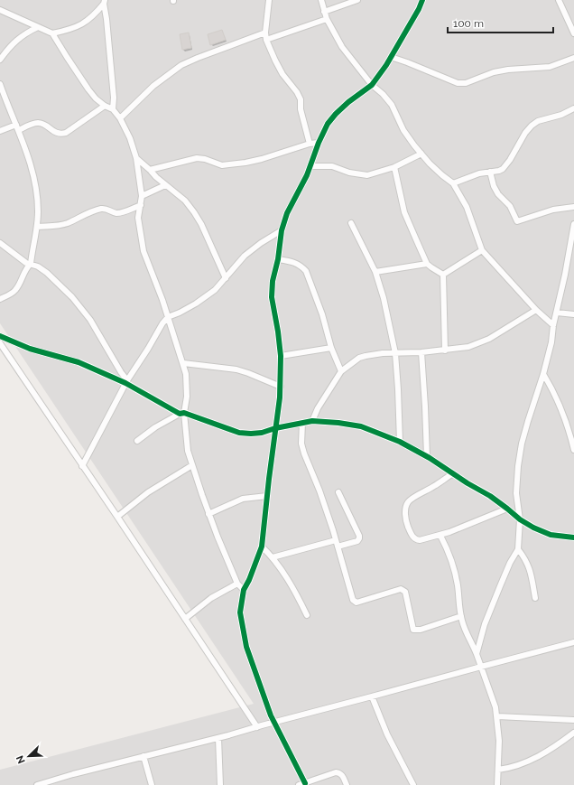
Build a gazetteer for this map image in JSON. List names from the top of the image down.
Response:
{
  "scale_bar": "100 m",
  "north": "bottom left"
}
